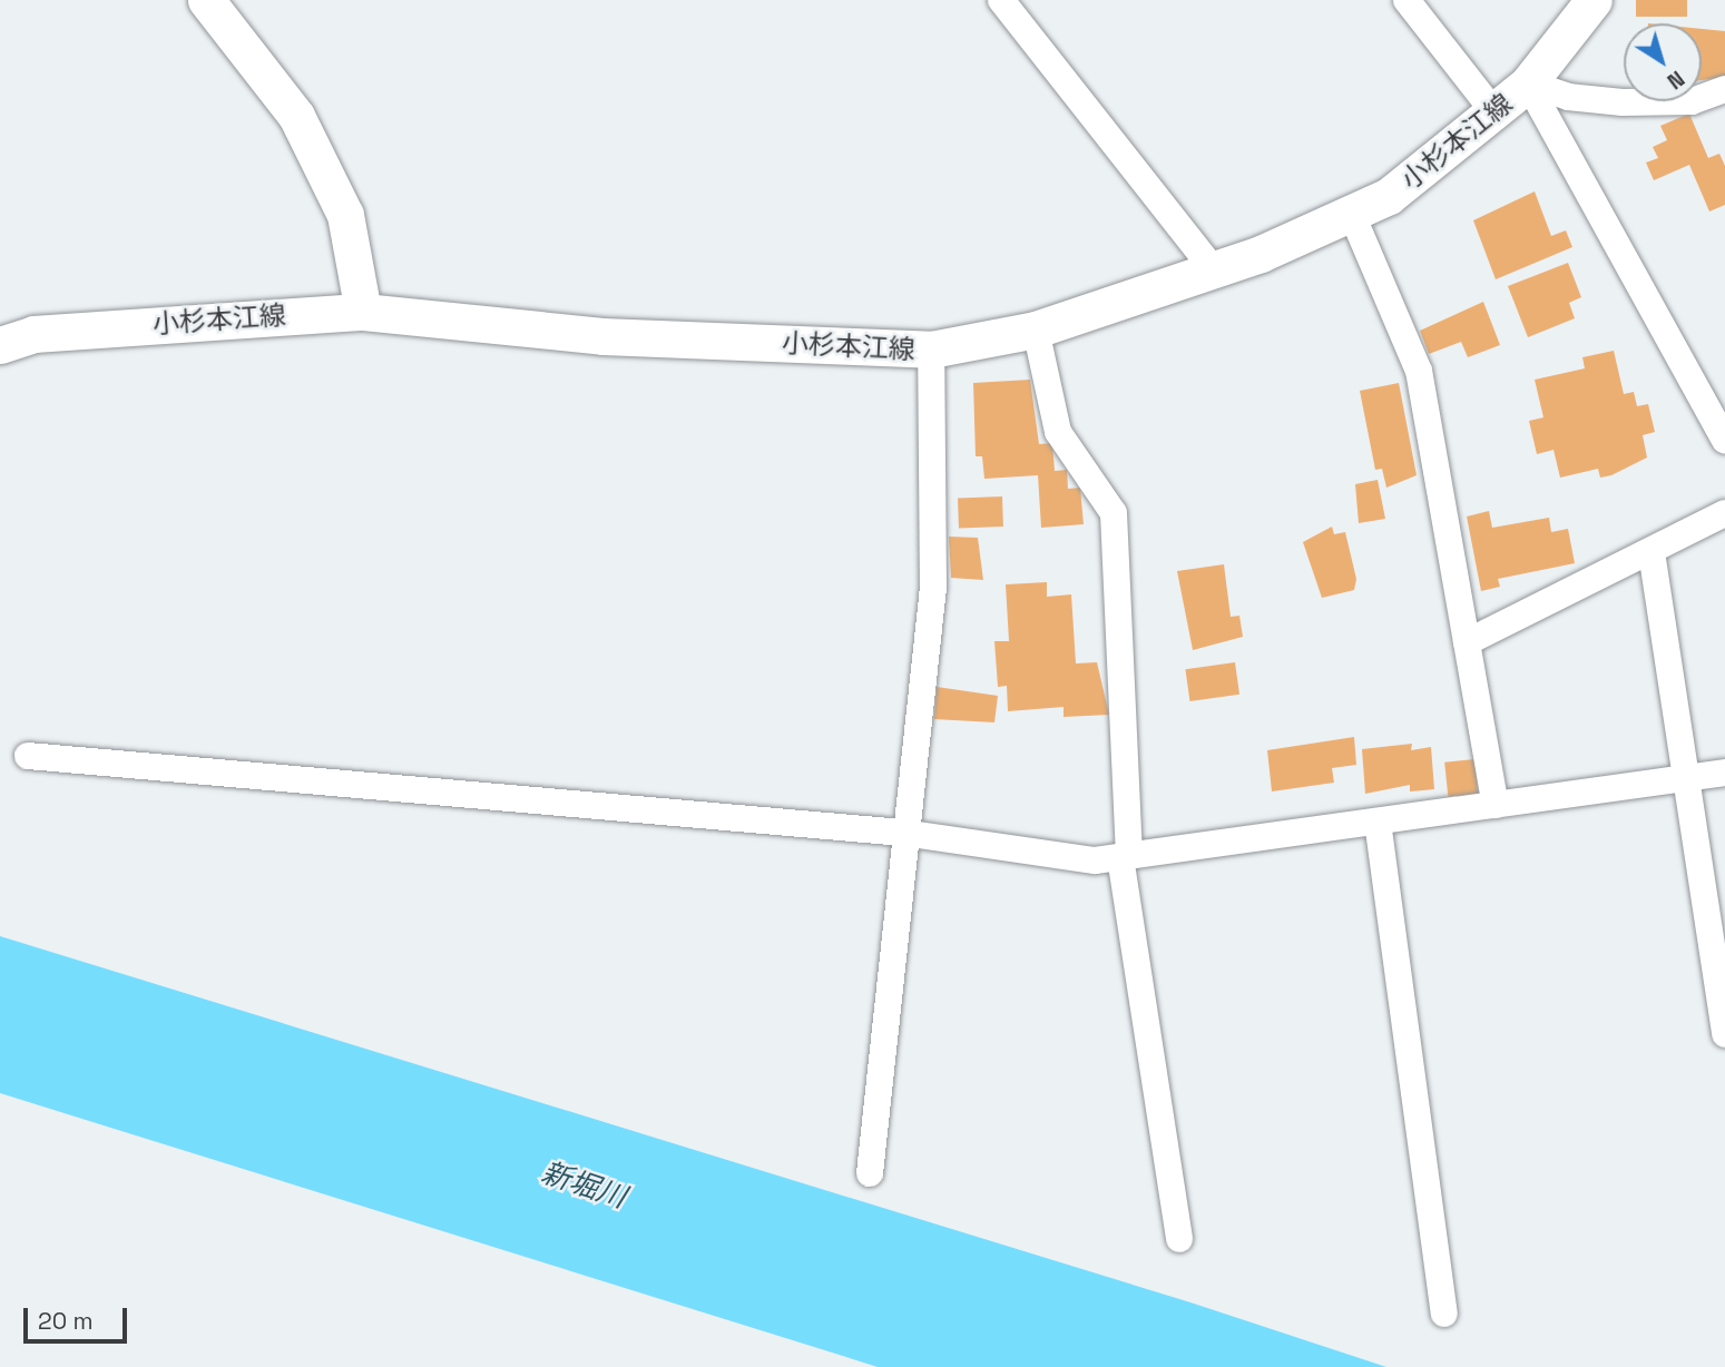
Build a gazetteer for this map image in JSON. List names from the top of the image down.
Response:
{
  "streets": {
    "main road": ["小杉本江線"]
  },
  "water": ["新堀川"],
  "scale_bar": "20 m",
  "north": "bottom right"
}
